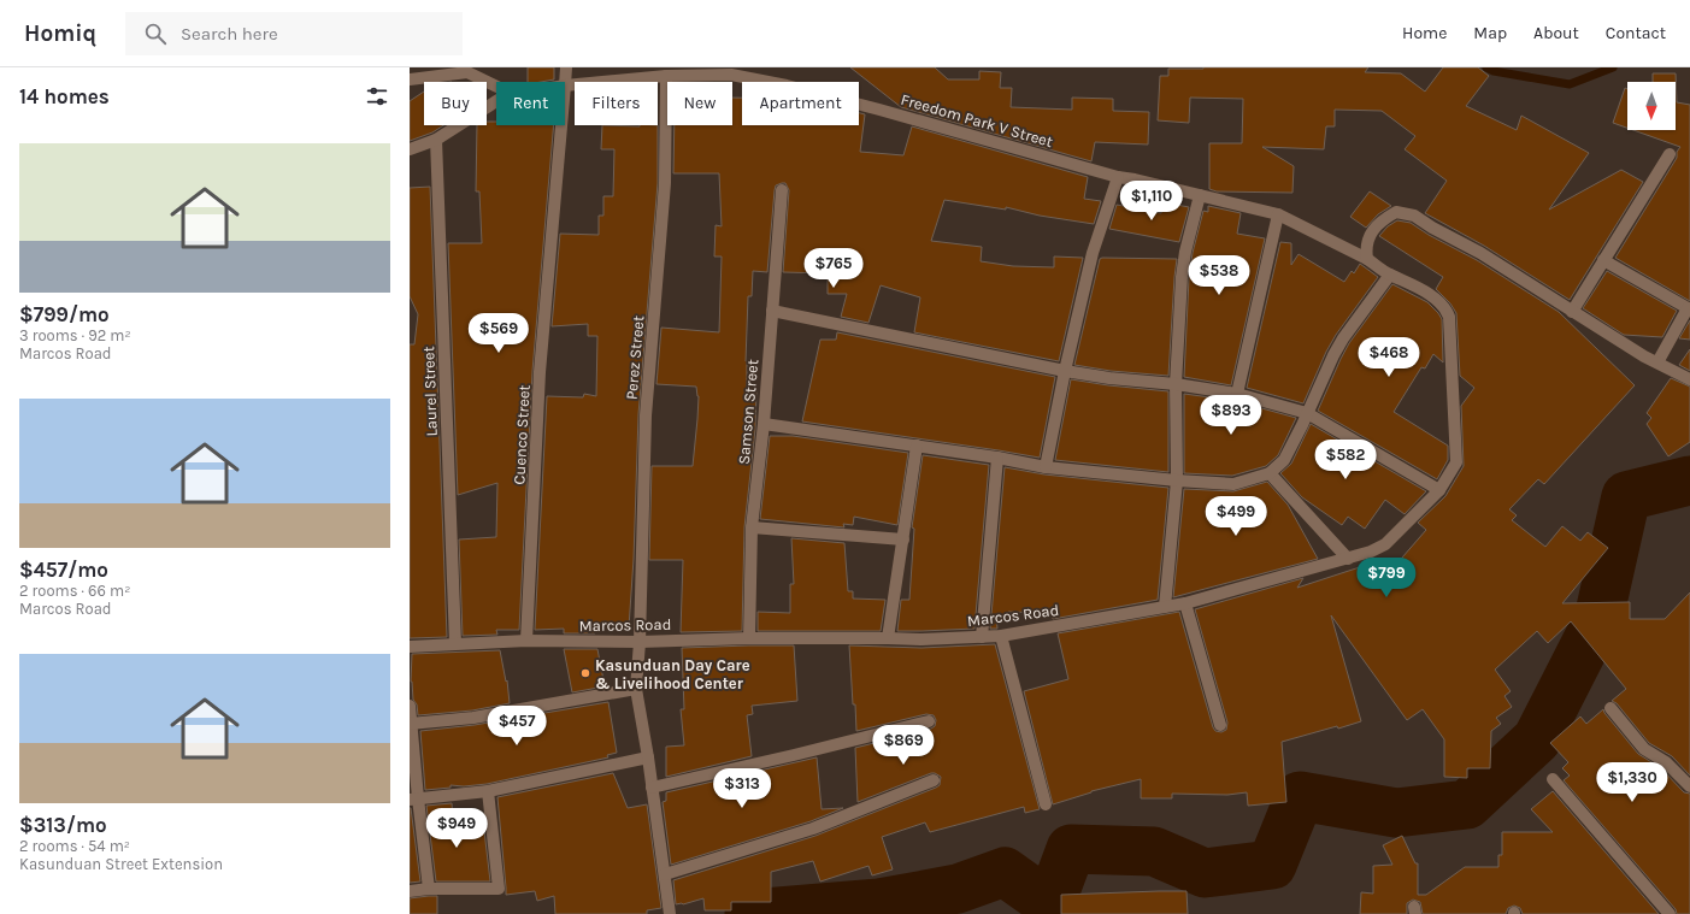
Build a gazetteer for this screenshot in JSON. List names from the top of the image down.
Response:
{
  "streets": {
    "street": [
      "Freedom Park V Street",
      "Perez Street",
      "Laurel Street",
      "Samson Street",
      "Cuenco Street",
      "Marcos Road"
    ]
  },
  "crossings": [
    ["Freedom Park V Street", "Perez Street"],
    ["Freedom Park V Street", "Cuenco Street"],
    ["Freedom Park V Street", "Marcos Road"],
    ["Perez Street", "Marcos Road"],
    ["Laurel Street", "Marcos Road"],
    ["Samson Street", "Marcos Road"],
    ["Cuenco Street", "Marcos Road"]
  ],
  "places": ["Kasunduan Day Care & Livelihood Center"],
  "north": "bottom",
  "page": {
    "header": "Homiq",
    "search": "Search here",
    "nav": [
      "Home",
      "Map",
      "About",
      "Contact"
    ],
    "heading": "14 homes",
    "chip": [
      "Buy",
      "Rent",
      "Filters",
      "New",
      "Apartment"
    ],
    "list": [
      {
        "name": "$799/mo",
        "note": "3 rooms · 92 m² · Marcos Road"
      },
      {
        "name": "$457/mo",
        "note": "2 rooms · 66 m² · Marcos Road"
      },
      {
        "name": "$313/mo",
        "note": "2 rooms · 54 m² · Kasunduan Street Extension"
      }
    ],
    "price": [
      "$1,110",
      "$765",
      "$538",
      "$569",
      "$468",
      "$893",
      "$582",
      "$499",
      "$799",
      "$457",
      "$869",
      "$1,330",
      "$313",
      "$949"
    ]
  }
}
